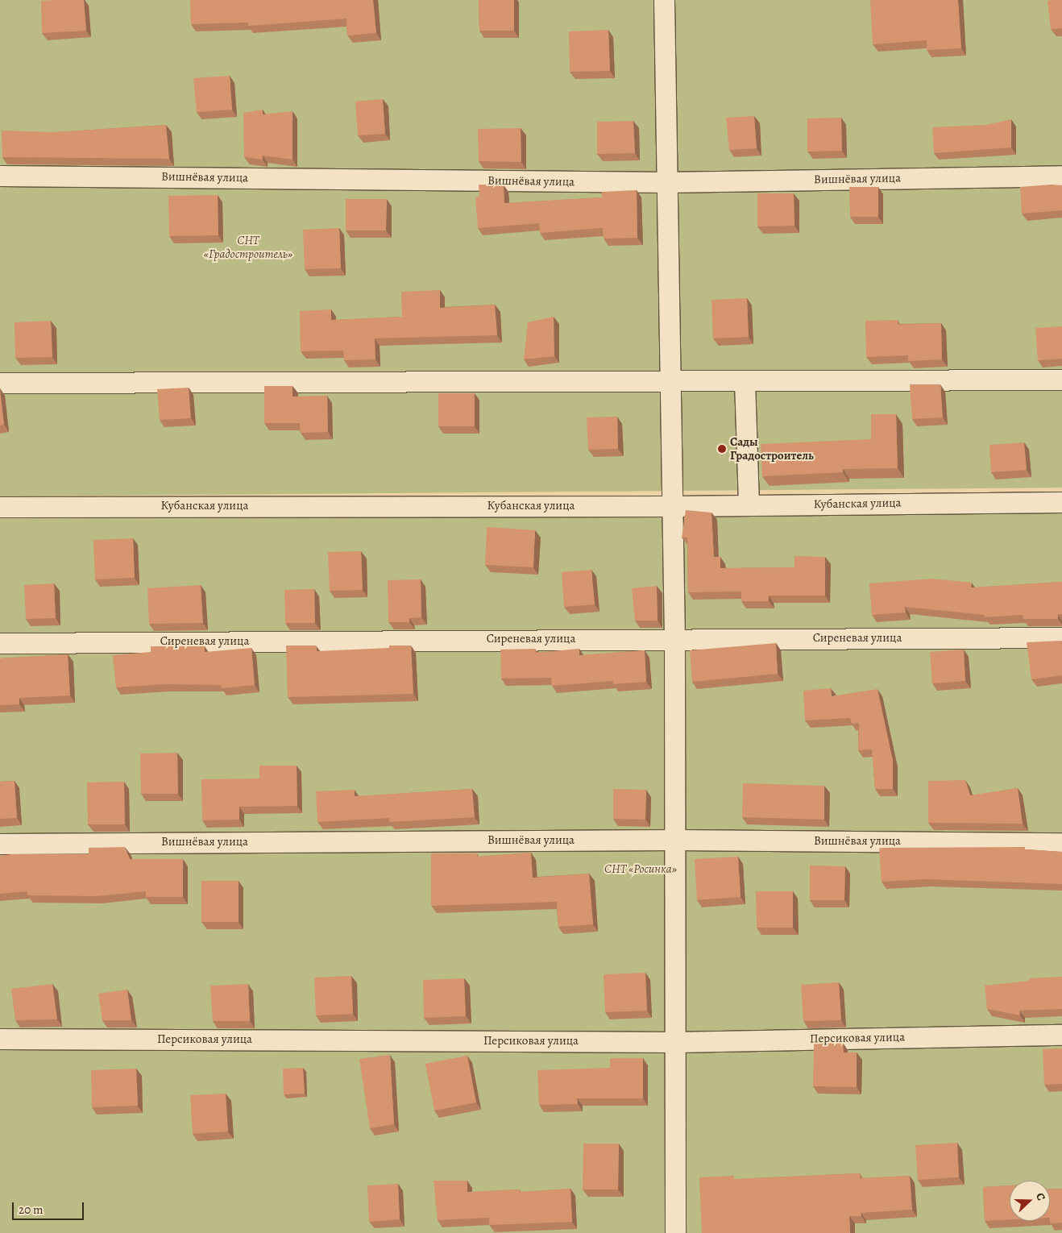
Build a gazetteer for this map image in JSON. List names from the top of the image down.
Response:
{
  "streets": {
    "street": [
      "Вишнёвая улица",
      "Кубанская улица",
      "Сиреневая улица",
      "Персиковая улица"
    ]
  },
  "parks": ["СНТ «Градостроитель»", "СНТ «Росинка»"],
  "places": ["Сады Градостроитель"],
  "scale_bar": "20 m",
  "north": "right"
}
